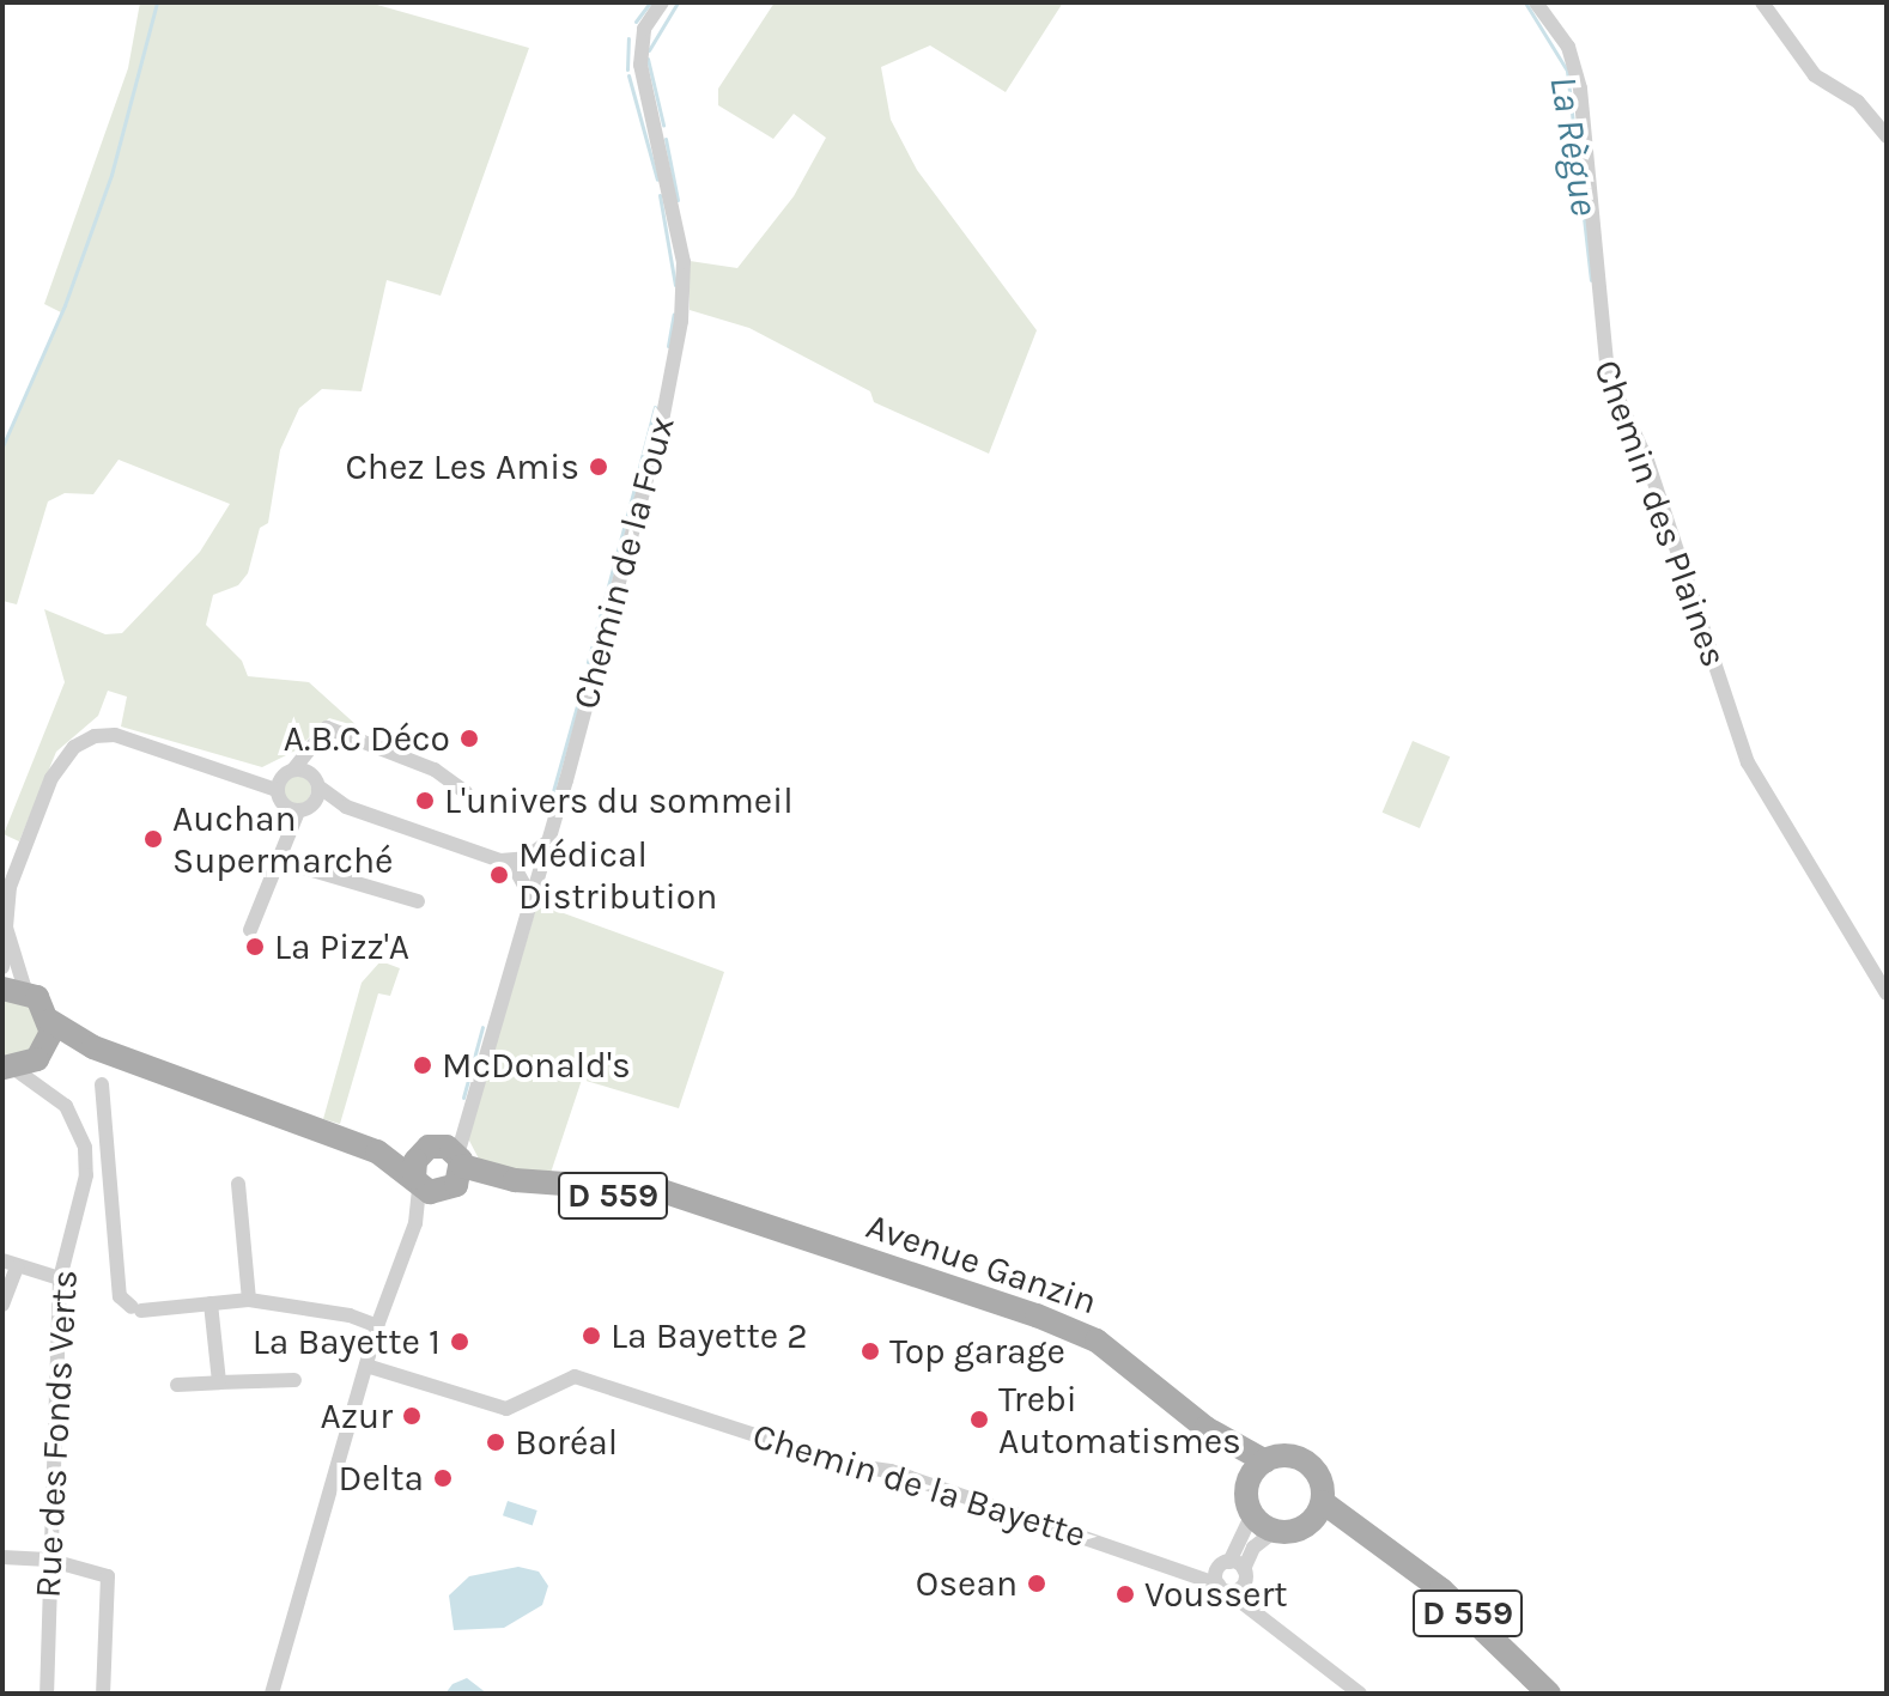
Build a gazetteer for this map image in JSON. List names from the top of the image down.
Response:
{
  "streets": {
    "main road": ["D 559", "Avenue Ganzin"],
    "street": [
      "Chemin des Plaines",
      "Chemin de la Foux",
      "Rue des Fonds Verts",
      "Chemin de la Bayette"
    ]
  },
  "crossings": [
    ["Chemin de la Foux", "Avenue Ganzin"],
    ["Chemin de la Foux", "Chemin de la Bayette"],
    ["D 559", "Avenue Ganzin"]
  ],
  "water": ["La Règue"],
  "places": [
    "Chez Les Amis",
    "A.B.C Déco",
    "L'univers du sommeil",
    "Auchan Supermarché",
    "Médical Distribution",
    "La Pizz'A",
    "McDonald's",
    "La Bayette 2",
    "La Bayette 1",
    "Top garage",
    "Azur",
    "Trebi Automatismes",
    "Boréal",
    "Delta",
    "Osean",
    "Voussert"
  ]
}
